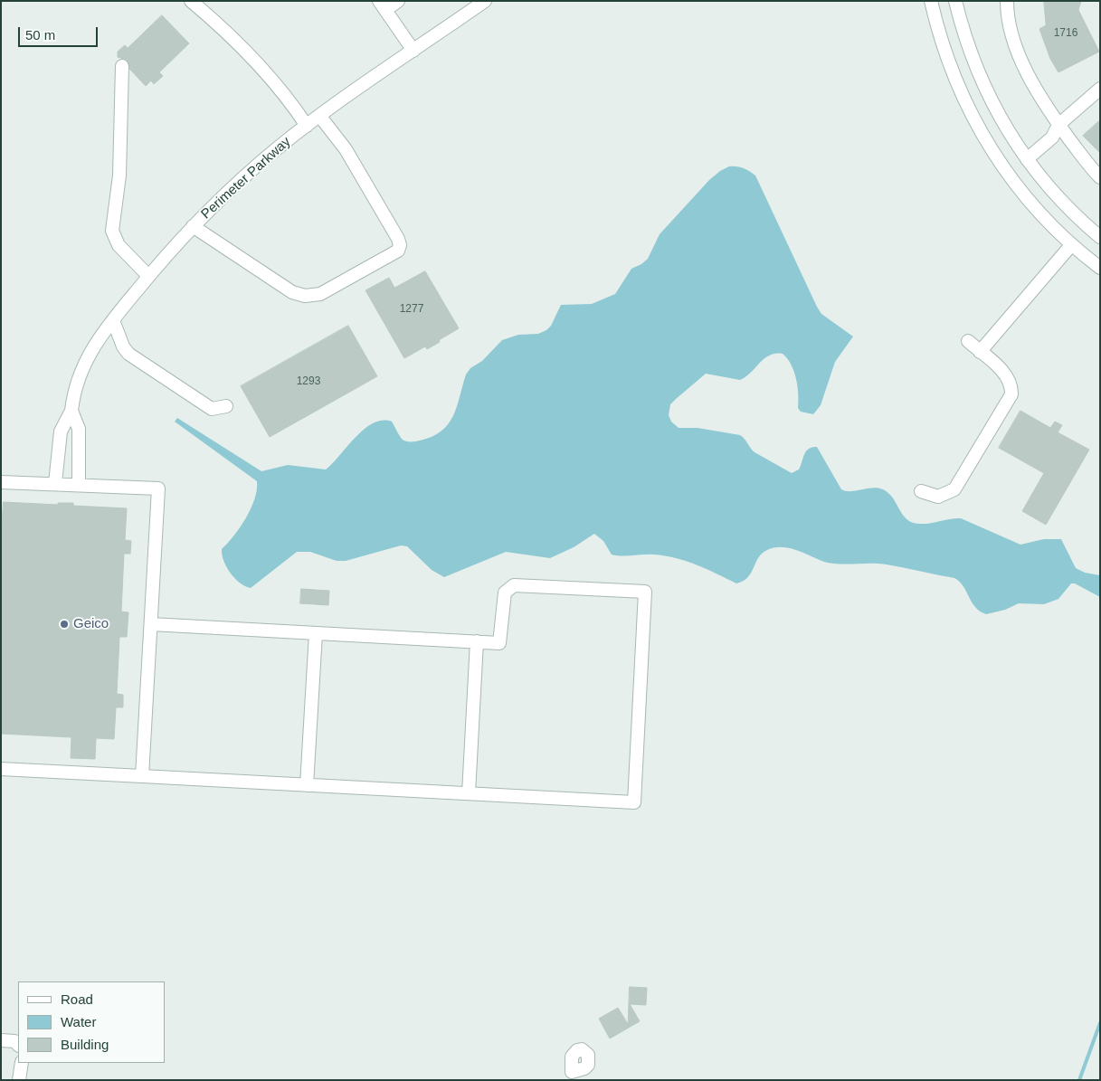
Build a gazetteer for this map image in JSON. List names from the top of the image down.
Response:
{
  "streets": {
    "street": ["Perimeter Parkway"]
  },
  "places": ["Geico"],
  "house_numbers": ["1716", "1277", "1293"],
  "legend": ["Road", "Water", "Building"],
  "scale_bar": "50 m"
}
